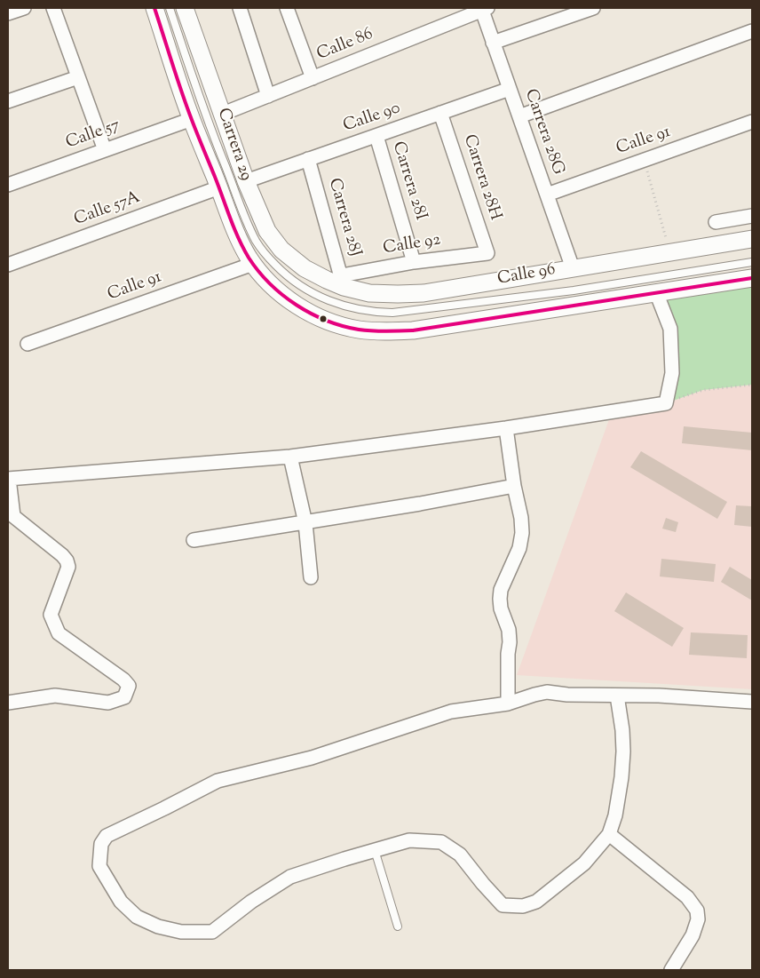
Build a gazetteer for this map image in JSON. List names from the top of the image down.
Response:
{
  "streets": {
    "street": [
      "Calle 86",
      "Calle 90",
      "Carrera 28G",
      "Calle 57",
      "Calle 91",
      "Carrera 29",
      "Carrera 28H",
      "Carrera 28I",
      "Calle 57A",
      "Carrera 28J",
      "Calle 92",
      "Calle 96"
    ]
  },
  "crossings": [
    ["Calle 86", "Carrera 28G"],
    ["Calle 86", "Carrera 29"],
    ["Calle 90", "Carrera 28G"],
    ["Calle 90", "Carrera 29"],
    ["Calle 90", "Carrera 28H"],
    ["Calle 90", "Carrera 28I"],
    ["Calle 90", "Carrera 28J"],
    ["Carrera 28G", "Calle 91"],
    ["Carrera 28G", "Calle 96"],
    ["Calle 57", "Carrera 29"],
    ["Calle 91", "Carrera 29"],
    ["Carrera 29", "Calle 57A"],
    ["Carrera 29", "Calle 96"],
    ["Carrera 28H", "Calle 92"],
    ["Carrera 28I", "Calle 92"],
    ["Carrera 28J", "Calle 92"],
    ["Carrera 28J", "Calle 96"],
    ["Calle 92", "Calle 96"]
  ]
}
